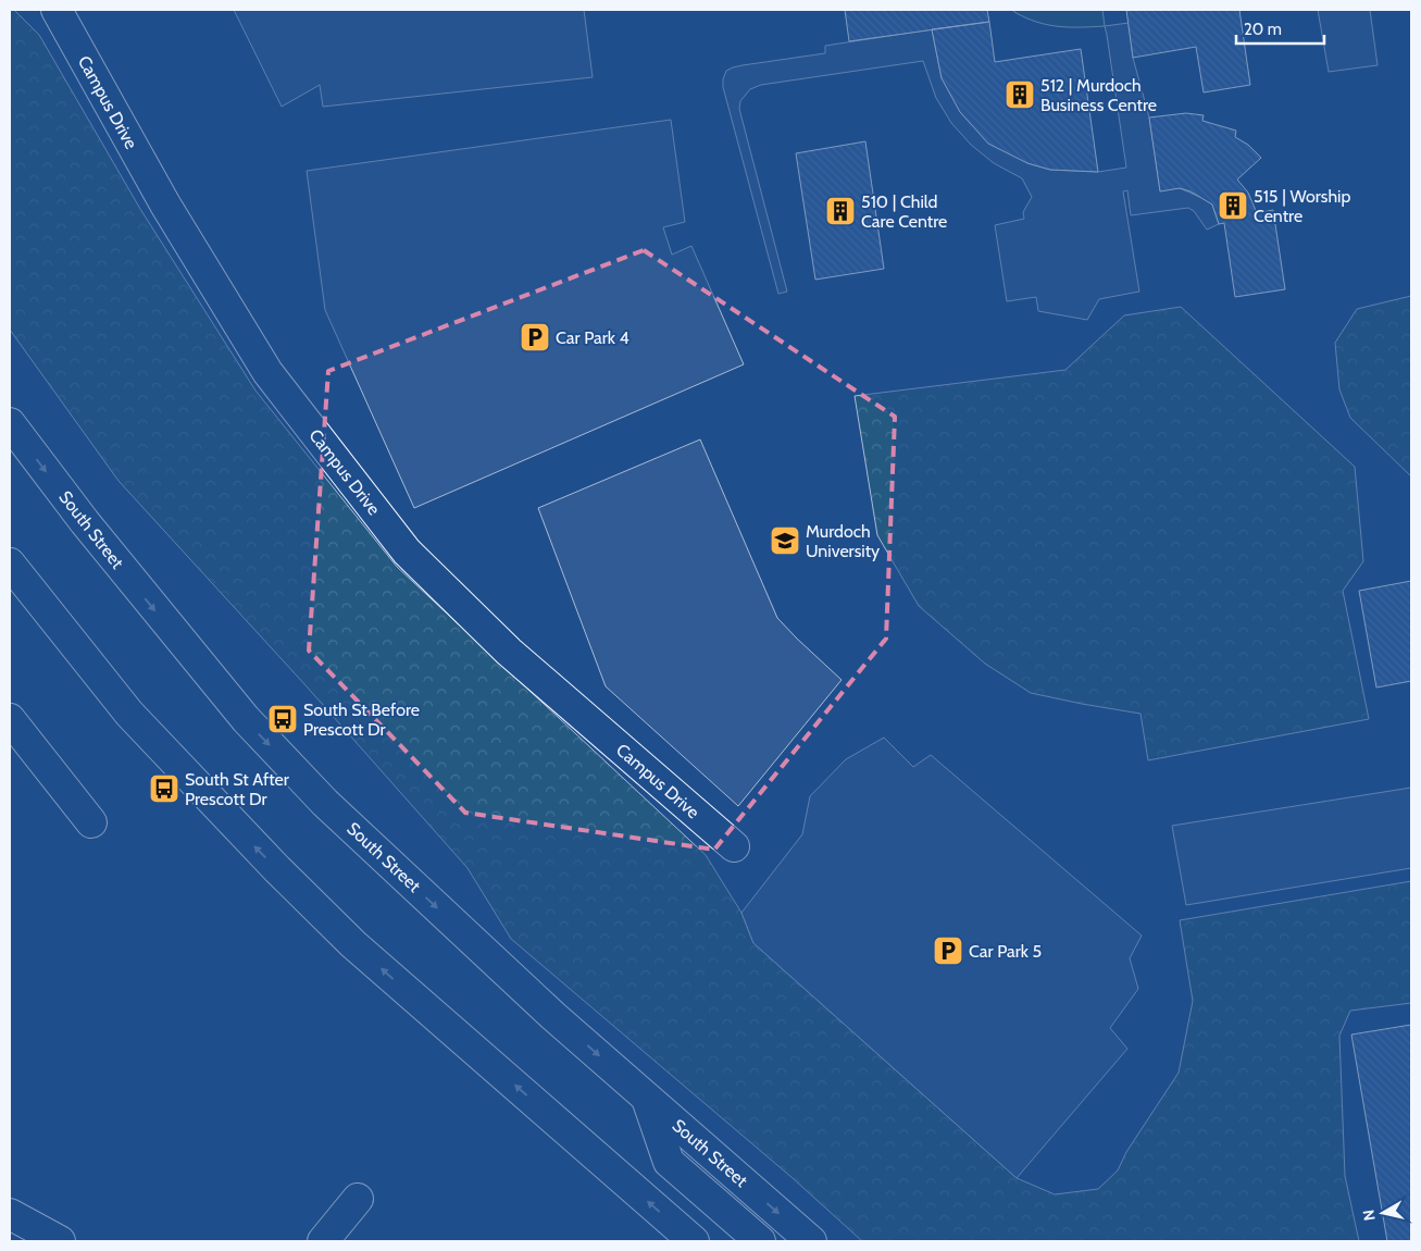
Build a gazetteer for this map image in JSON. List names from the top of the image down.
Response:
{
  "streets": {
    "main road": ["Campus Drive", "South Street"]
  },
  "places": {
    "building": ["512 | Murdoch Business Centre", "515 | Worship Centre", "510 | Child Care Centre"],
    "parking": ["Car Park 4", "Car Park 5"],
    "school or university": ["Murdoch University"],
    "bus stop": ["South St Before Prescott Dr", "South St After Prescott Dr"]
  },
  "scale_bar": "20 m",
  "north": "left"
}
